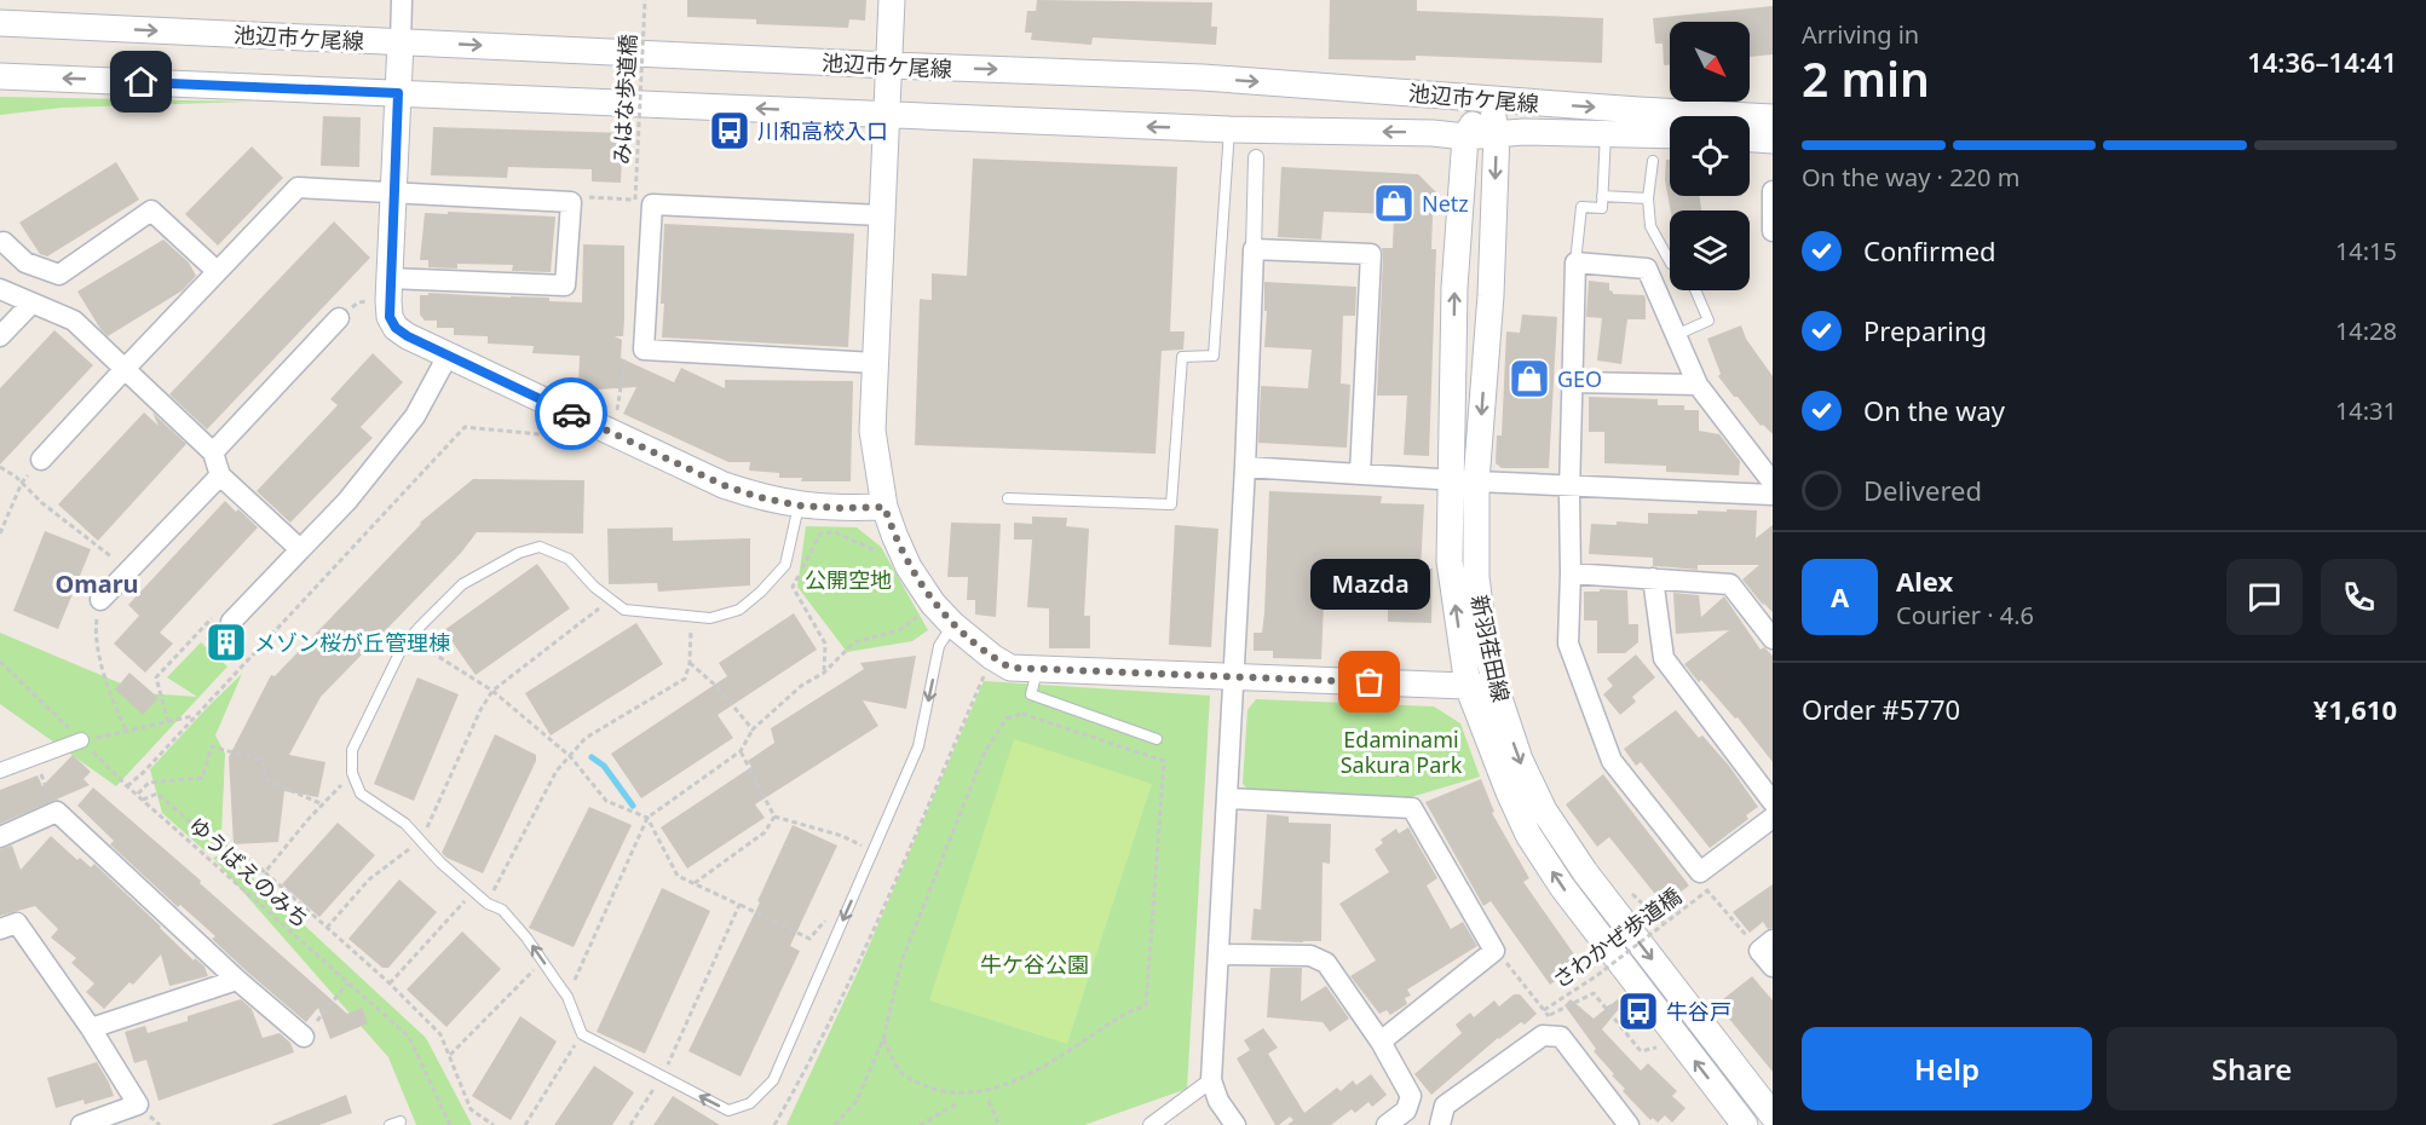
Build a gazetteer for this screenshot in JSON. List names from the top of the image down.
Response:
{
  "streets": {
    "street": ["池辺市ケ尾線", "新羽荏田線"],
    "path": ["みはな歩道橋", "ゆうばえのみち", "さわかぜ歩道橋"]
  },
  "crossings": [
    ["池辺市ケ尾線", "新羽荏田線"]
  ],
  "districts": ["Omaru"],
  "parks": ["公開空地", "Edaminami Sakura Park", "牛ケ谷公園"],
  "places": {
    "bus stop": ["川和高校入口", "牛谷戸"],
    "shop": ["Netz", "GEO"],
    "building": ["メゾン桜が丘管理棟"],
    "other": ["Mazda"]
  },
  "north": "bottom right",
  "page": {
    "heading": ["2 min", "Arriving in", "14:36–14:41"],
    "panel": [
      "Alex",
      "Courier · 4.6",
      "Order #5770",
      "¥1,610"
    ],
    "bar": "On the way · 220 m",
    "list": [
      ["Confirmed", "14:15"],
      ["Preparing", "14:28"],
      ["On the way", "14:31"],
      "Delivered"
    ],
    "bubble": "Mazda",
    "round": "A",
    "buttons": ["Help", "Share"]
  }
}
